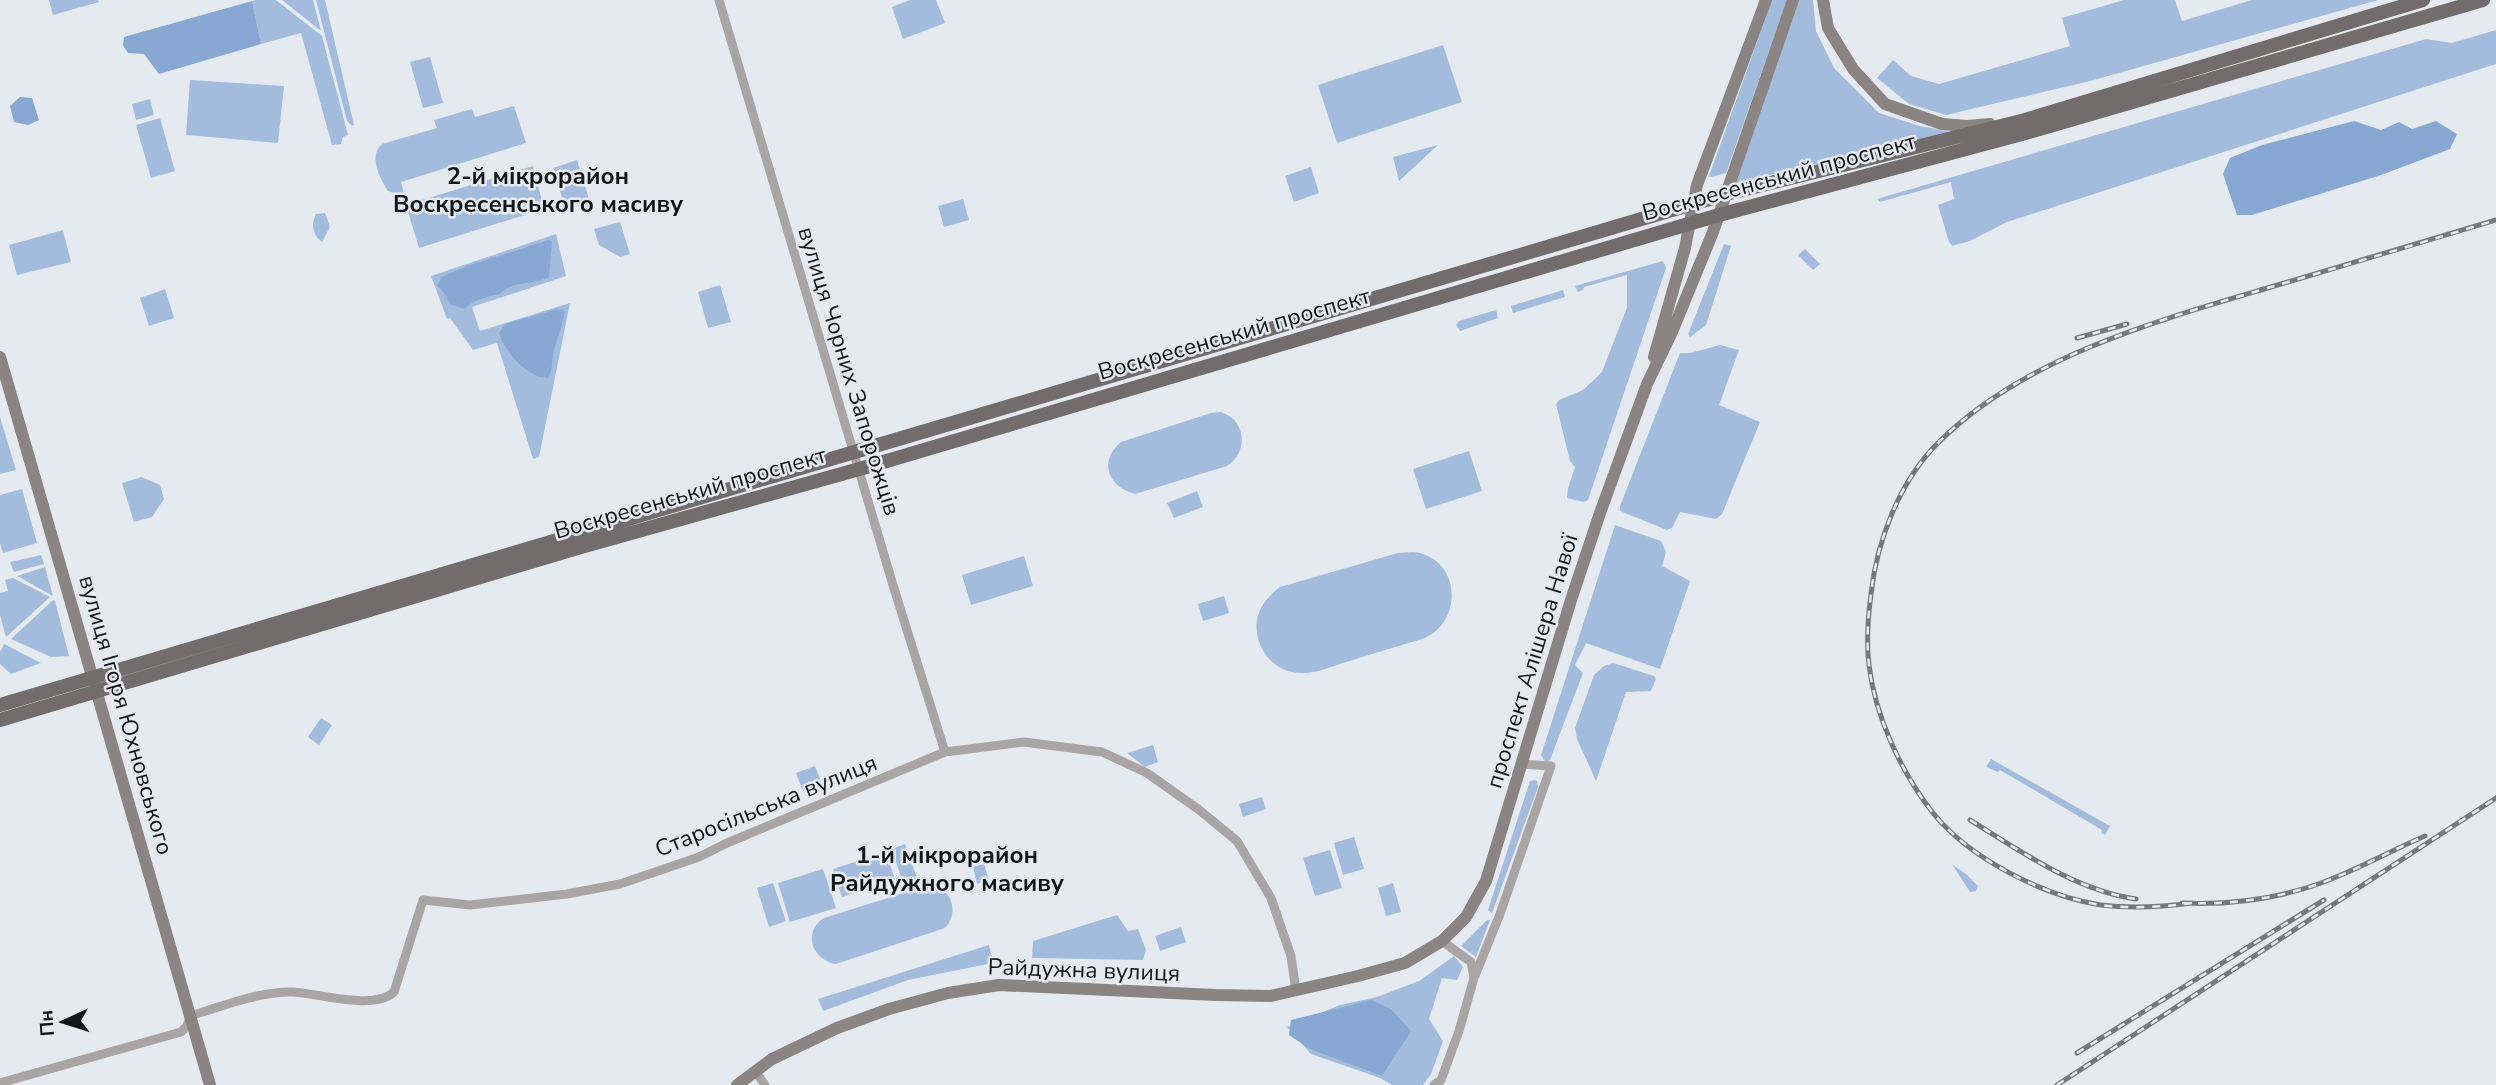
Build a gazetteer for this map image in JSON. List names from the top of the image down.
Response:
{
  "streets": {
    "main road": ["Воскресенський проспект"],
    "street": [
      "вулиця Чорних Запорожців",
      "проспект Алішера Навої",
      "вулиця Ігоря Юхновського",
      "Старосільська вулиця",
      "Райдужна вулиця"
    ]
  },
  "crossings": [
    ["Воскресенський проспект", "вулиця Чорних Запорожців"],
    ["Воскресенський проспект", "проспект Алішера Навої"],
    ["Воскресенський проспект", "вулиця Ігоря Юхновського"],
    ["вулиця Чорних Запорожців", "Старосільська вулиця"],
    ["проспект Алішера Навої", "Райдужна вулиця"],
    ["вулиця Ігоря Юхновського", "Старосільська вулиця"],
    ["Старосільська вулиця", "Райдужна вулиця"]
  ],
  "districts": ["2-й мікрорайон Воскресенського масиву", "1-й мікрорайон Райдужного масиву"],
  "north": "left"
}
